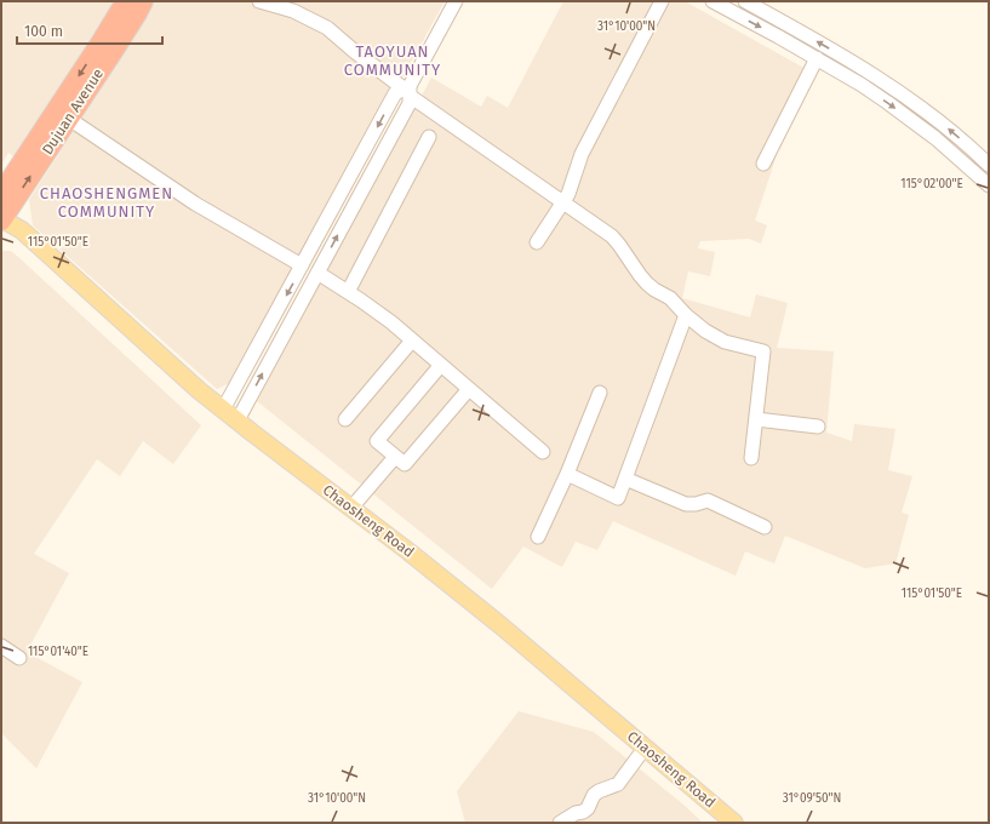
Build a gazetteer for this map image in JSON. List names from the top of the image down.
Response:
{
  "streets": {
    "highway": ["Dujuan Avenue"],
    "main road": ["Chaosheng Road"]
  },
  "crossings": [
    ["Dujuan Avenue", "Chaosheng Road"]
  ],
  "districts": ["TAOYUAN COMMUNITY", "CHAOSHENGMEN COMMUNITY"],
  "scale_bar": "100 m",
  "coordinates": [
    "31°10'00\"N",
    "115°02'00\"E",
    "115°01'50\"E",
    "115°01'40\"E",
    "31°09'50\"N"
  ]
}
